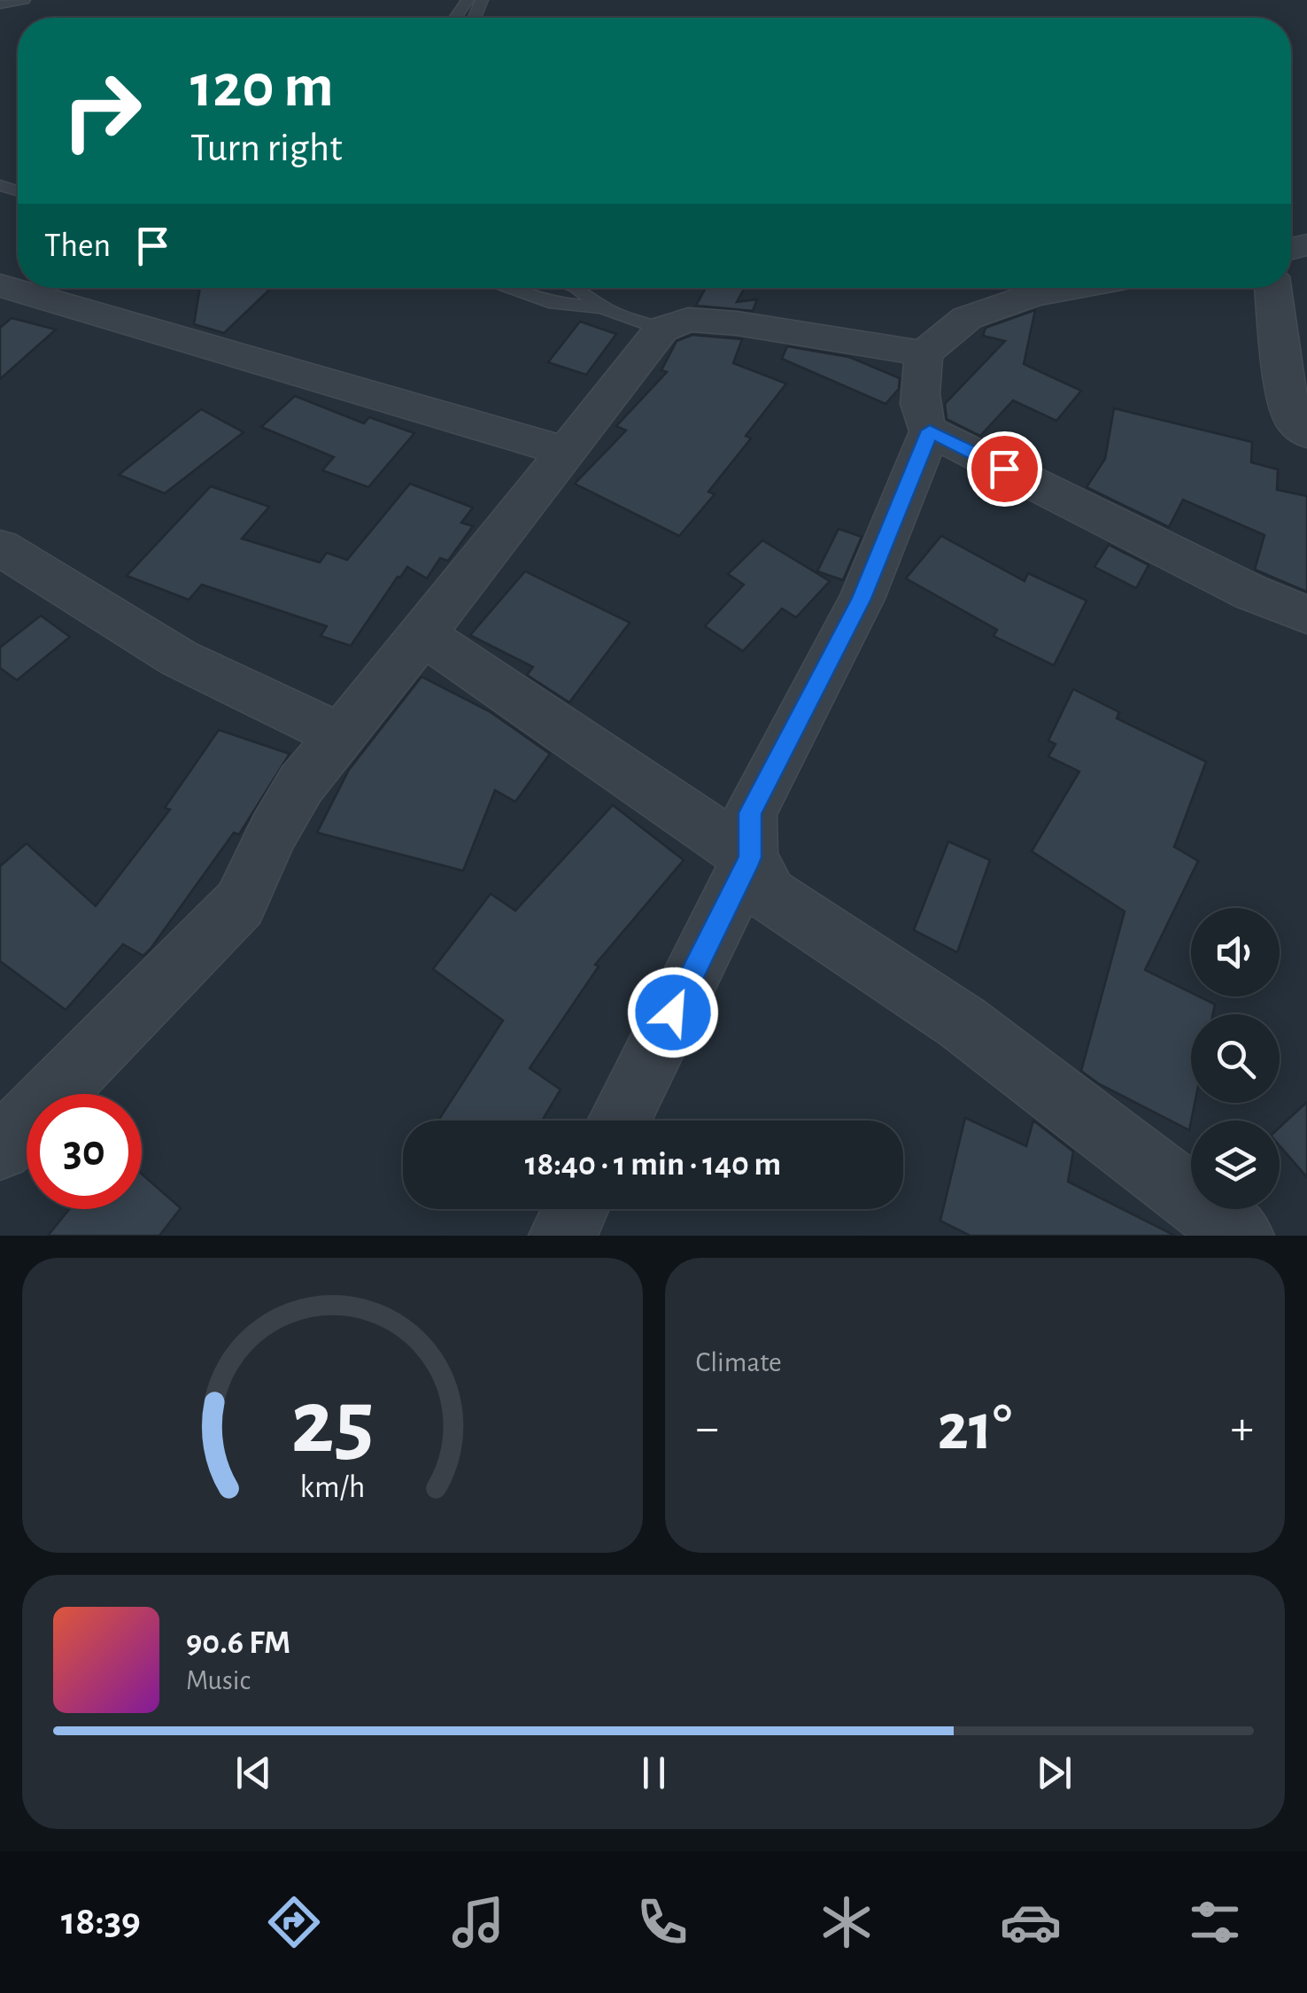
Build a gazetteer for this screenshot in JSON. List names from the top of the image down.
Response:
{
  "page": {
    "turn": ["120 m", "Turn right"],
    "then": "Then",
    "limit": "30",
    "trip": "18:40 · 1 min · 140 m",
    "tile": "Climate",
    "heat": ["−", "21°", "+"],
    "song": ["90.6 FM", "Music"],
    "tabs": "18:39",
    "gauge": ["25", "km/h"]
  }
}
